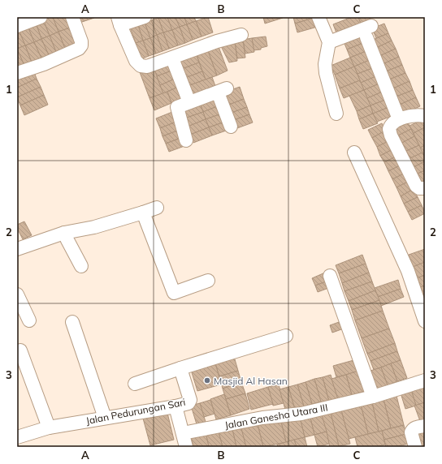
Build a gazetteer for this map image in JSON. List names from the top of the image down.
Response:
{
  "streets": {
    "street": ["Jalan Pedurungan Sari", "Jalan Ganesha Utara III"]
  },
  "places": ["Masjid Al Hasan"],
  "grid": {
    "columns": ["A", "B", "C"],
    "rows": ["1", "2", "3"]
  }
}
